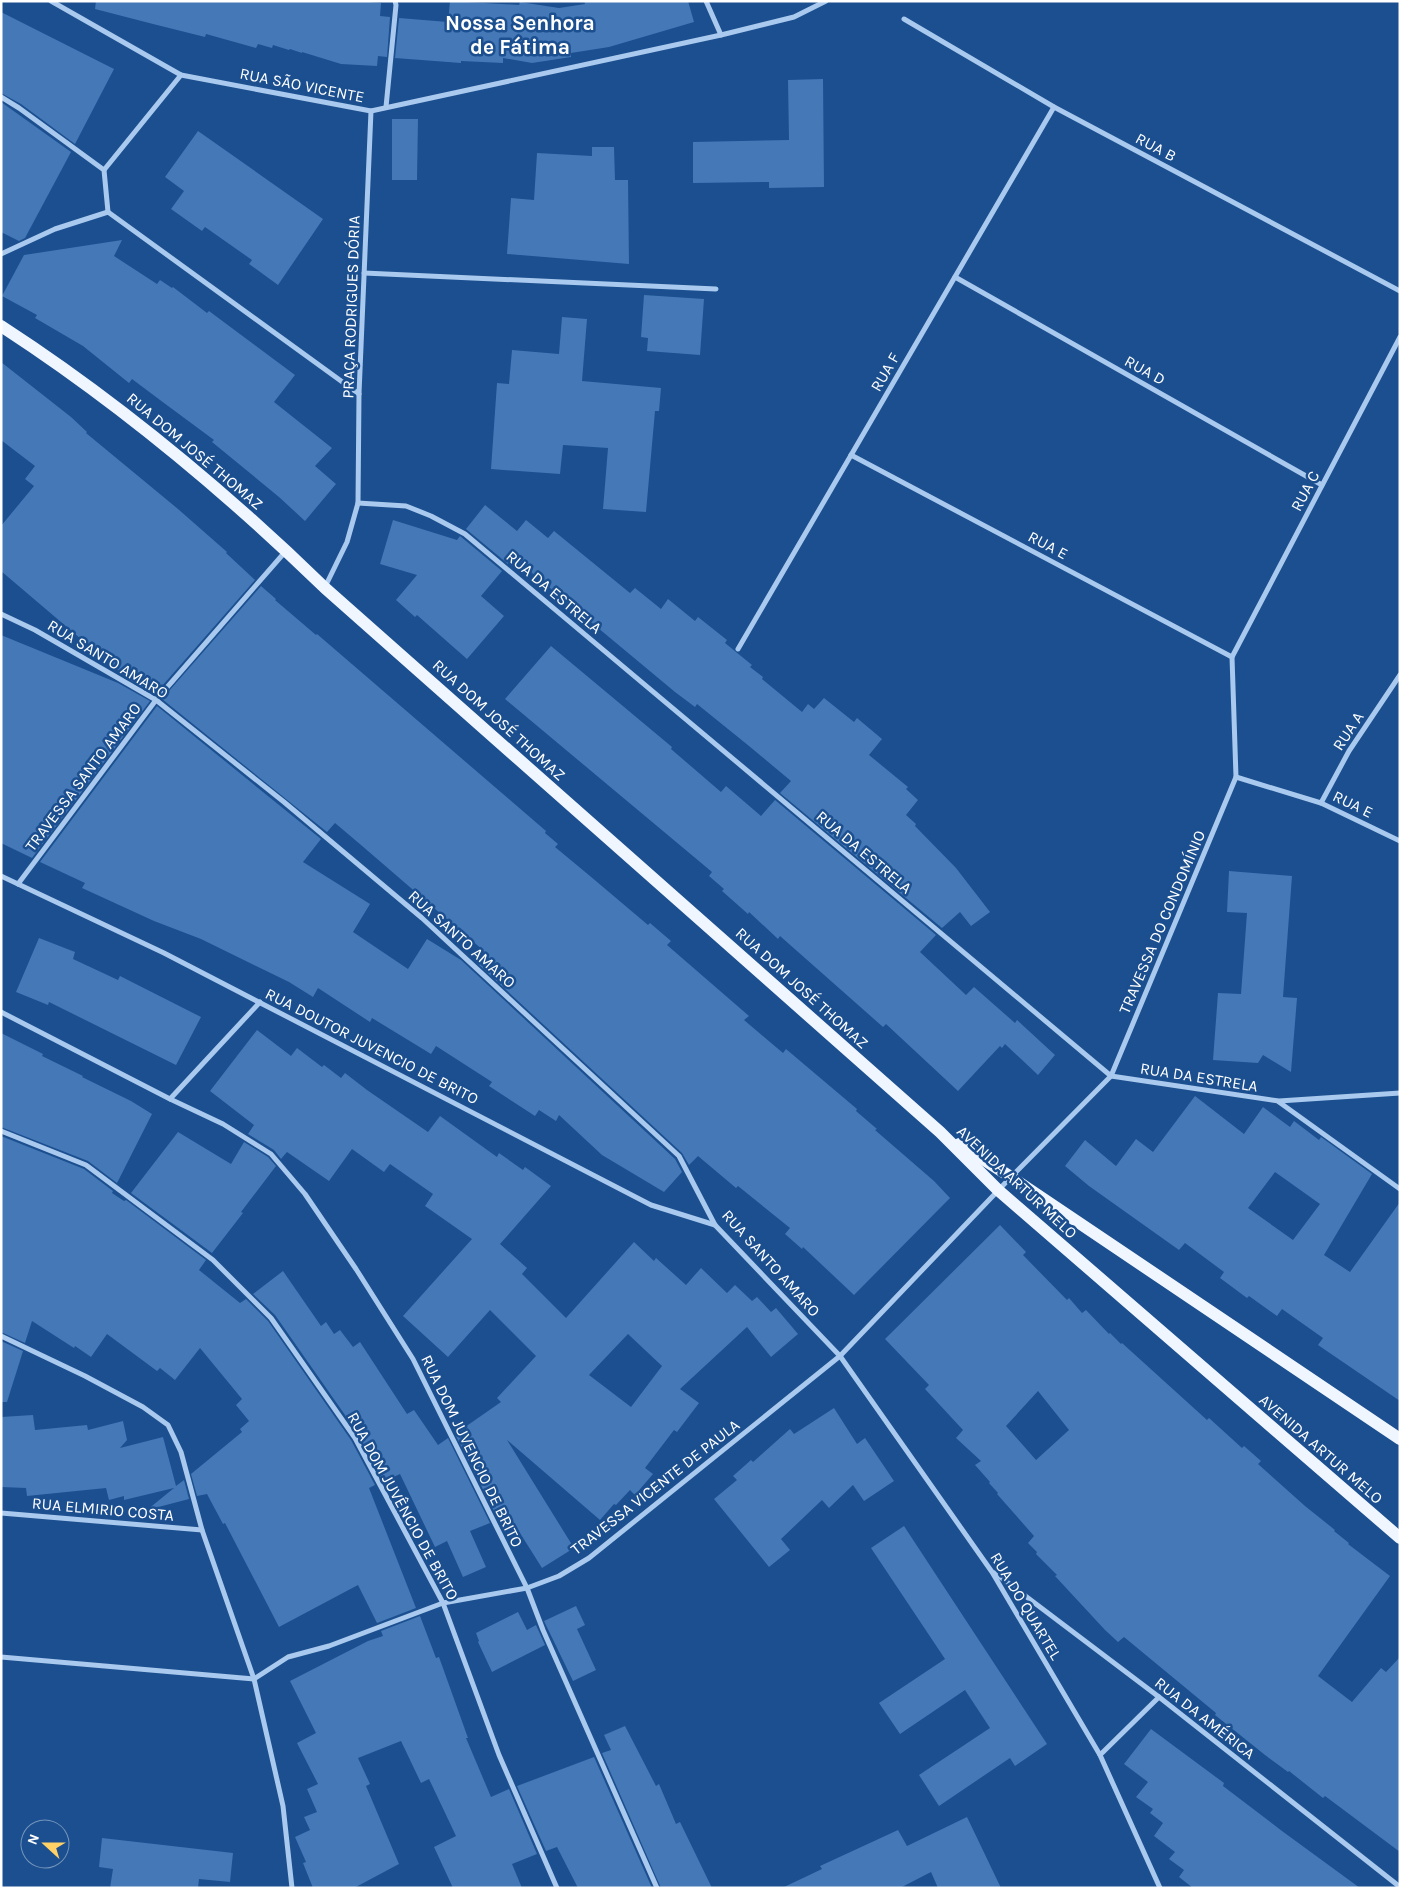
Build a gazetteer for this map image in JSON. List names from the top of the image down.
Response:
{
  "streets": {
    "main road": ["RUA DOM JOSÉ THOMAZ", "AVENIDA ARTUR MELO"],
    "street": [
      "RUA SÃO VICENTE",
      "RUA B",
      "PRAÇA RODRIGUES DÓRIA",
      "RUA D",
      "RUA F",
      "RUA C",
      "RUA E",
      "RUA DA ESTRELA",
      "RUA SANTO AMARO",
      "RUA A",
      "TRAVESSA SANTO AMARO",
      "TRAVESSA DO CONDOMÍNIO",
      "RUA DOUTOR JUVENCIO DE BRITO",
      "RUA DOM JUVENCIO DE BRITO",
      "TRAVESSA VICENTE DE PAULA",
      "RUA DOM JUVÊNCIO DE BRITO",
      "RUA ELMIRIO COSTA",
      "RUA DO QUARTEL",
      "RUA DA AMÉRICA"
    ]
  },
  "crossings": [
    ["RUA SÃO VICENTE", "PRAÇA RODRIGUES DÓRIA"],
    ["RUA B", "RUA F"],
    ["PRAÇA RODRIGUES DÓRIA", "RUA DOM JOSÉ THOMAZ"],
    ["PRAÇA RODRIGUES DÓRIA", "RUA DA ESTRELA"],
    ["RUA D", "RUA F"],
    ["RUA D", "RUA C"],
    ["RUA F", "RUA E"],
    ["RUA DOM JOSÉ THOMAZ", "TRAVESSA SANTO AMARO"],
    ["RUA DOM JOSÉ THOMAZ", "AVENIDA ARTUR MELO"],
    ["RUA C", "RUA E"],
    ["RUA E", "RUA A"],
    ["RUA E", "TRAVESSA DO CONDOMÍNIO"],
    ["RUA DA ESTRELA", "TRAVESSA DO CONDOMÍNIO"],
    ["RUA DA ESTRELA", "TRAVESSA VICENTE DE PAULA"],
    ["RUA SANTO AMARO", "TRAVESSA SANTO AMARO"],
    ["RUA SANTO AMARO", "RUA DOUTOR JUVENCIO DE BRITO"],
    ["RUA SANTO AMARO", "TRAVESSA VICENTE DE PAULA"],
    ["RUA SANTO AMARO", "RUA DO QUARTEL"],
    ["TRAVESSA SANTO AMARO", "RUA DOUTOR JUVENCIO DE BRITO"],
    ["TRAVESSA DO CONDOMÍNIO", "TRAVESSA VICENTE DE PAULA"],
    ["AVENIDA ARTUR MELO", "TRAVESSA VICENTE DE PAULA"],
    ["RUA DOM JUVENCIO DE BRITO", "TRAVESSA VICENTE DE PAULA"],
    ["TRAVESSA VICENTE DE PAULA", "RUA DOM JUVÊNCIO DE BRITO"],
    ["TRAVESSA VICENTE DE PAULA", "RUA DO QUARTEL"],
    ["RUA DO QUARTEL", "RUA DA AMÉRICA"]
  ],
  "districts": ["Nossa Senhora de Fátima"],
  "north": "left"
}
